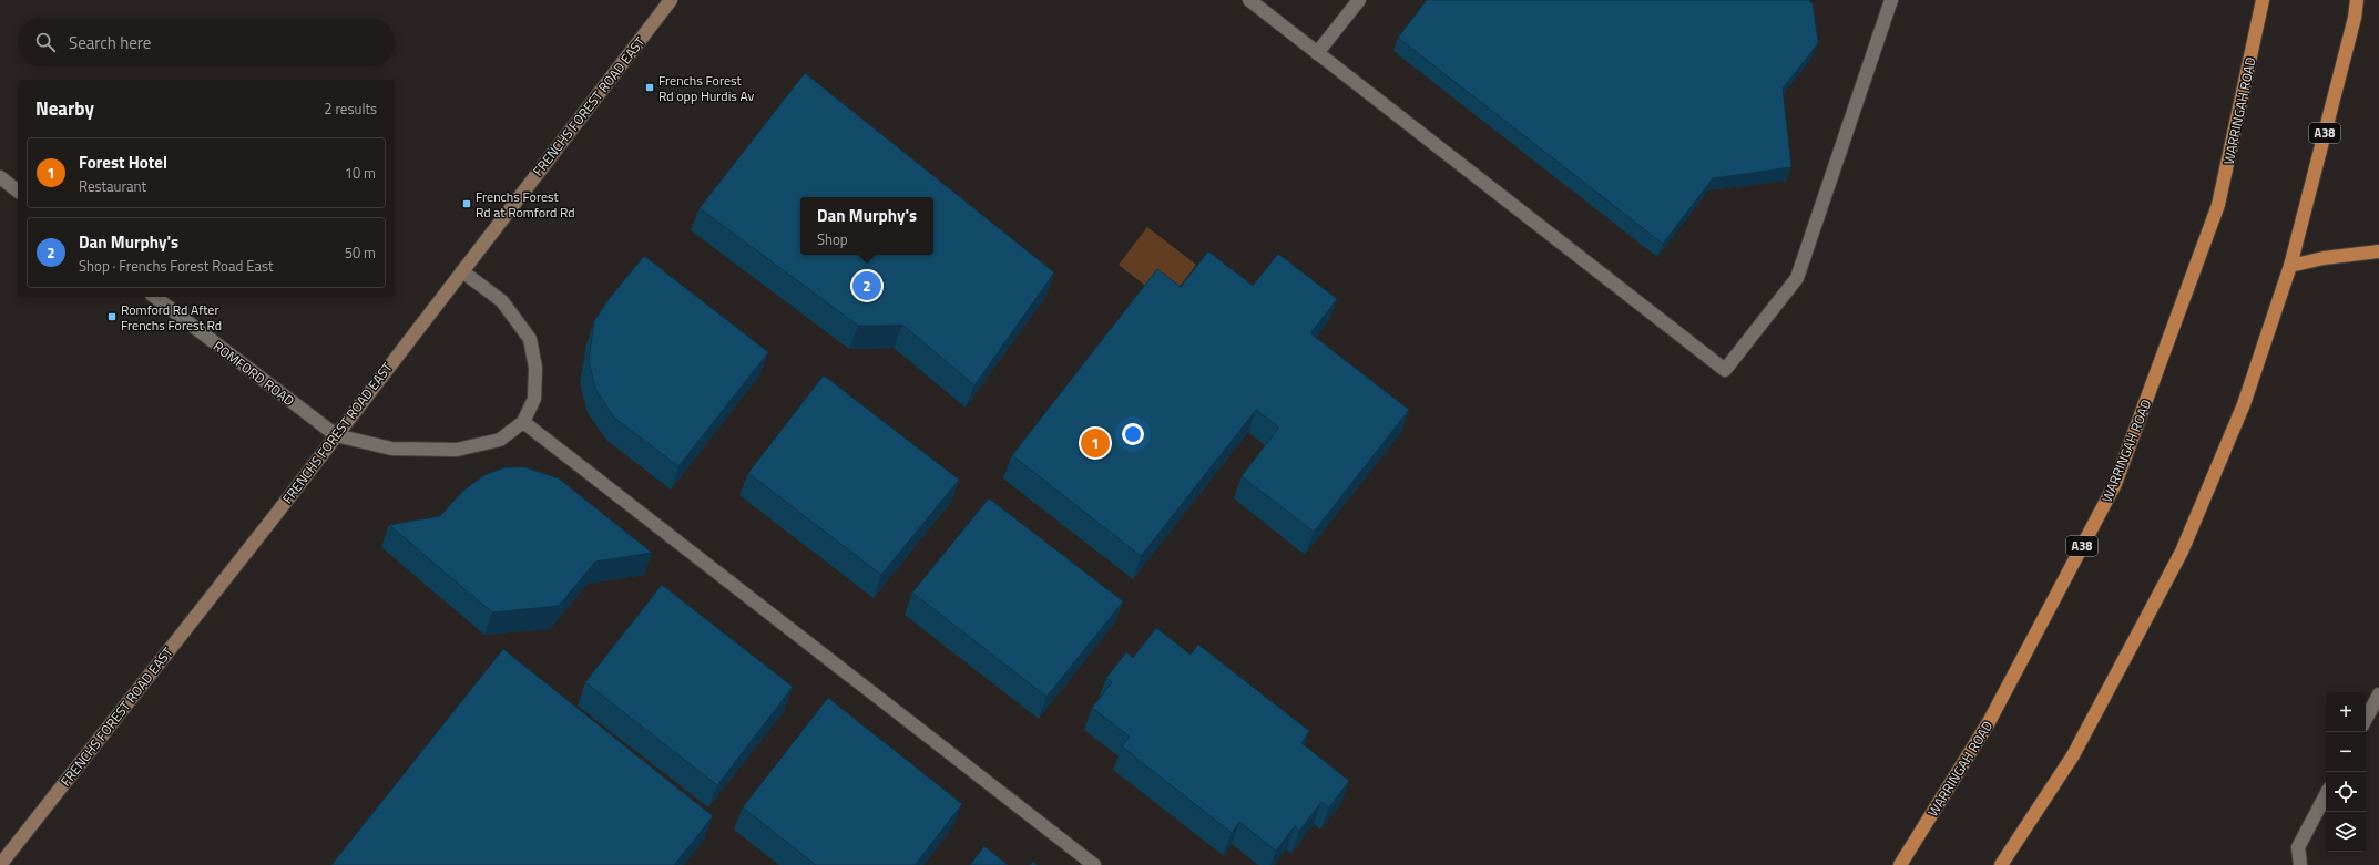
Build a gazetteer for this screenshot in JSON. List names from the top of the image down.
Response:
{
  "streets": {
    "highway": ["WARRINGAH ROAD", "A38"],
    "main road": ["FRENCHS FOREST ROAD EAST"],
    "street": ["ROMFORD ROAD"]
  },
  "crossings": [
    ["FRENCHS FOREST ROAD EAST", "ROMFORD ROAD"]
  ],
  "places": {
    "transit": ["Frenchs Forest Rd opp Hurdis Av", "Frenchs Forest Rd at Romford Rd", "Romford Rd After Frenchs Forest Rd"]
  },
  "page": {
    "search": "Search here",
    "heading": ["Nearby", "2 results"],
    "list": [
      {
        "mark": "1",
        "name": "Forest Hotel",
        "note": "Restaurant",
        "value": "10 m"
      },
      {
        "mark": "2",
        "name": "Dan Murphy's",
        "note": "Shop · Frenchs Forest Road East",
        "value": "50 m"
      }
    ],
    "popup": ["Dan Murphy's", "Shop"],
    "pins": ["2", "1"],
    "map_buttons": ["+", "−"]
  }
}
